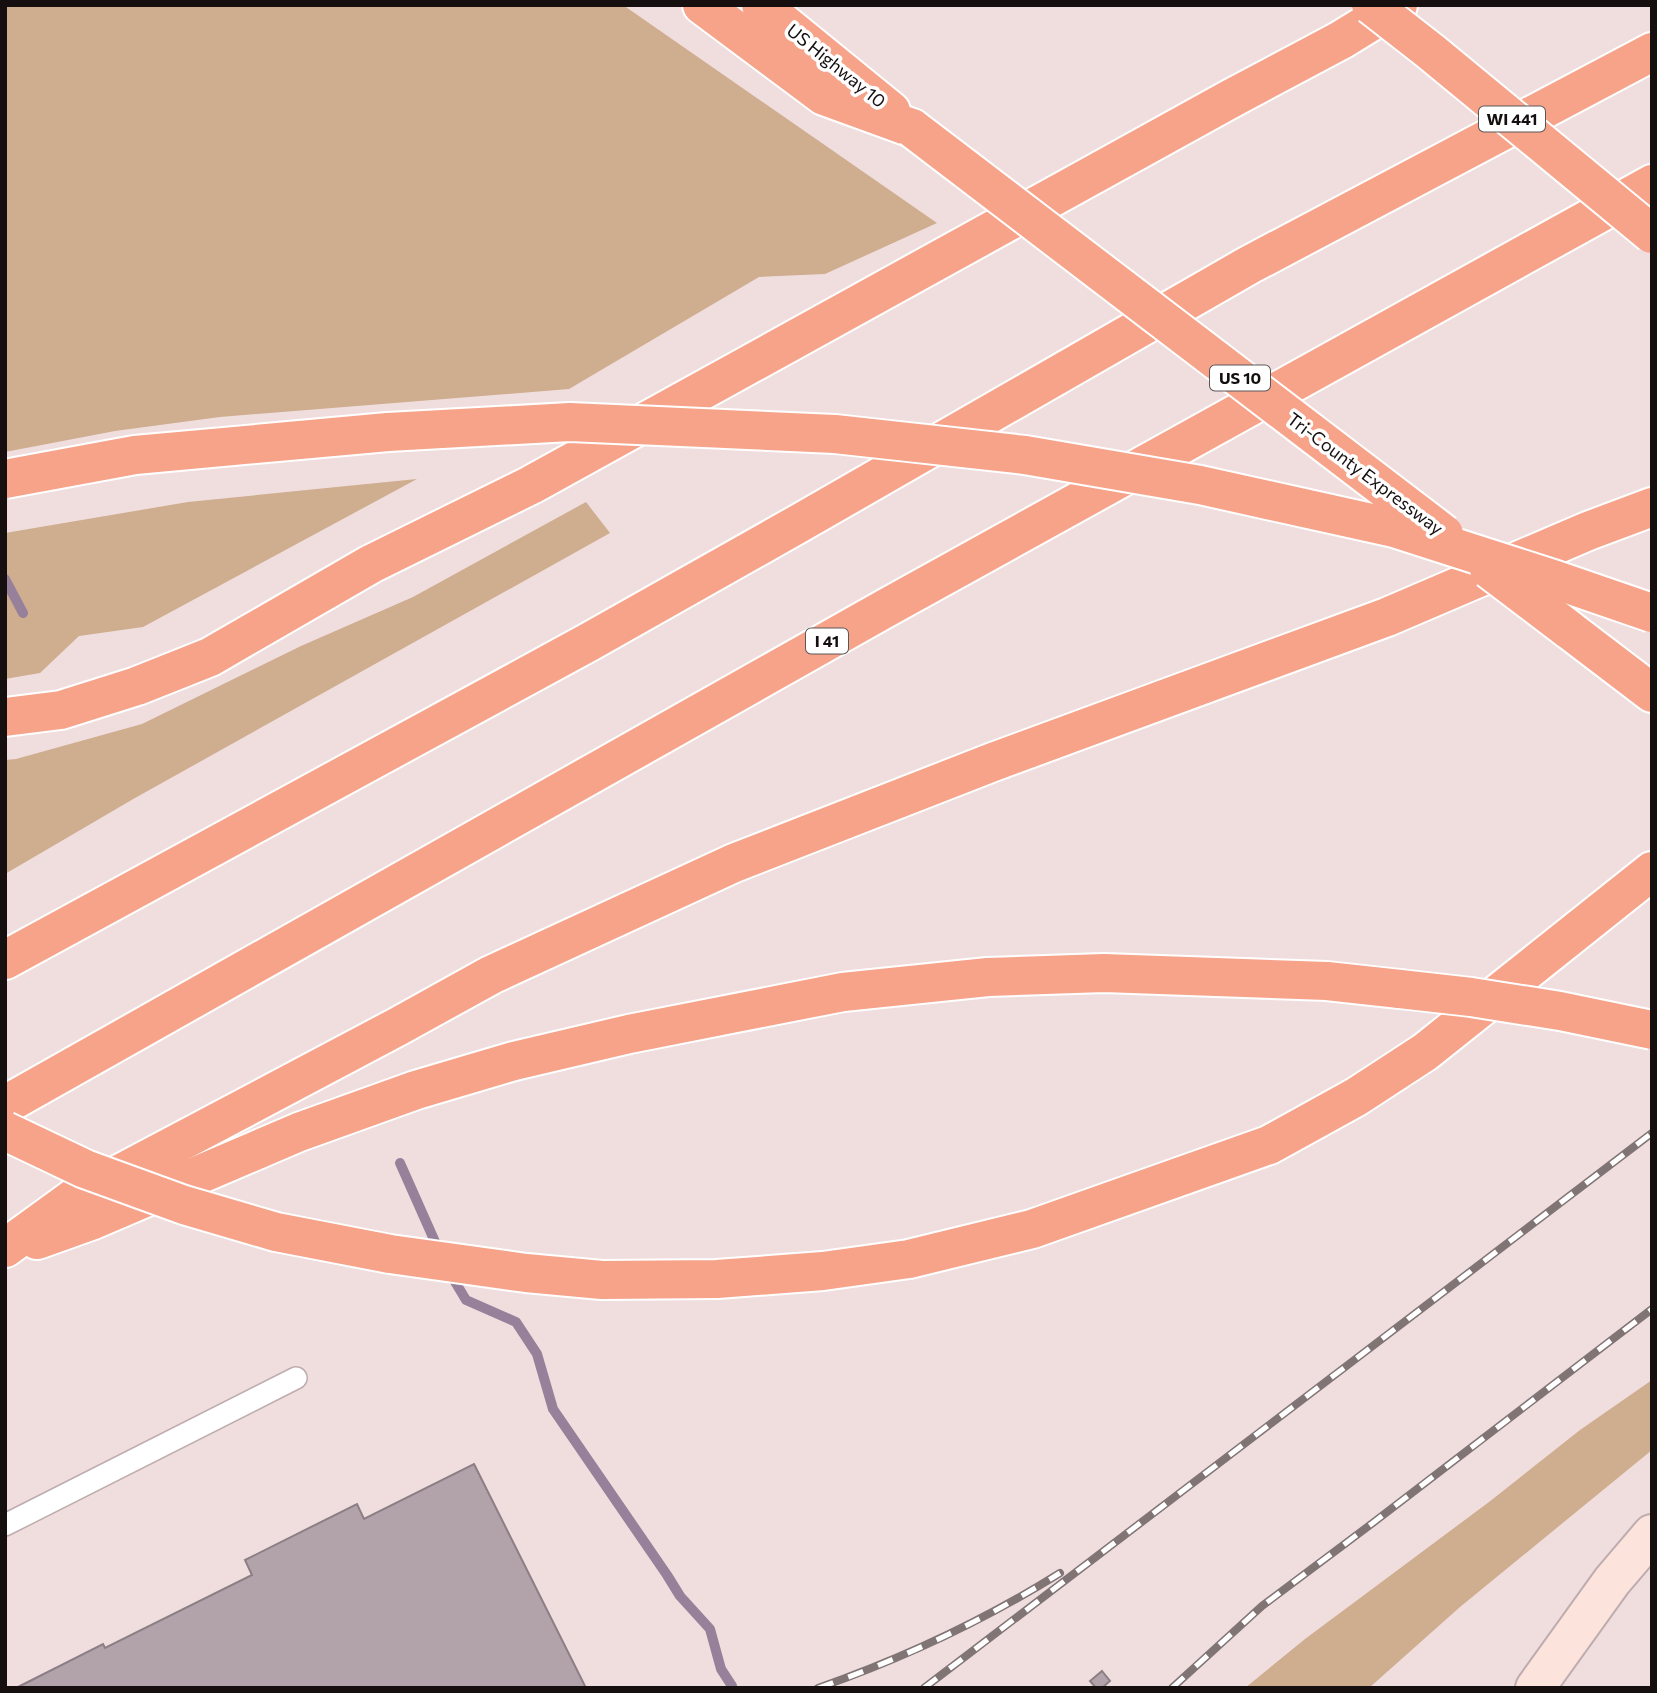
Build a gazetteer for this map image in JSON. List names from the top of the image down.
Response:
{
  "streets": {
    "highway": [
      "US Highway 10",
      "WI 441",
      "US 10",
      "Tri-County Expressway",
      "I 41"
    ]
  },
  "crossings": [
    ["US Highway 10", "Tri-County Expressway"]
  ]
}
